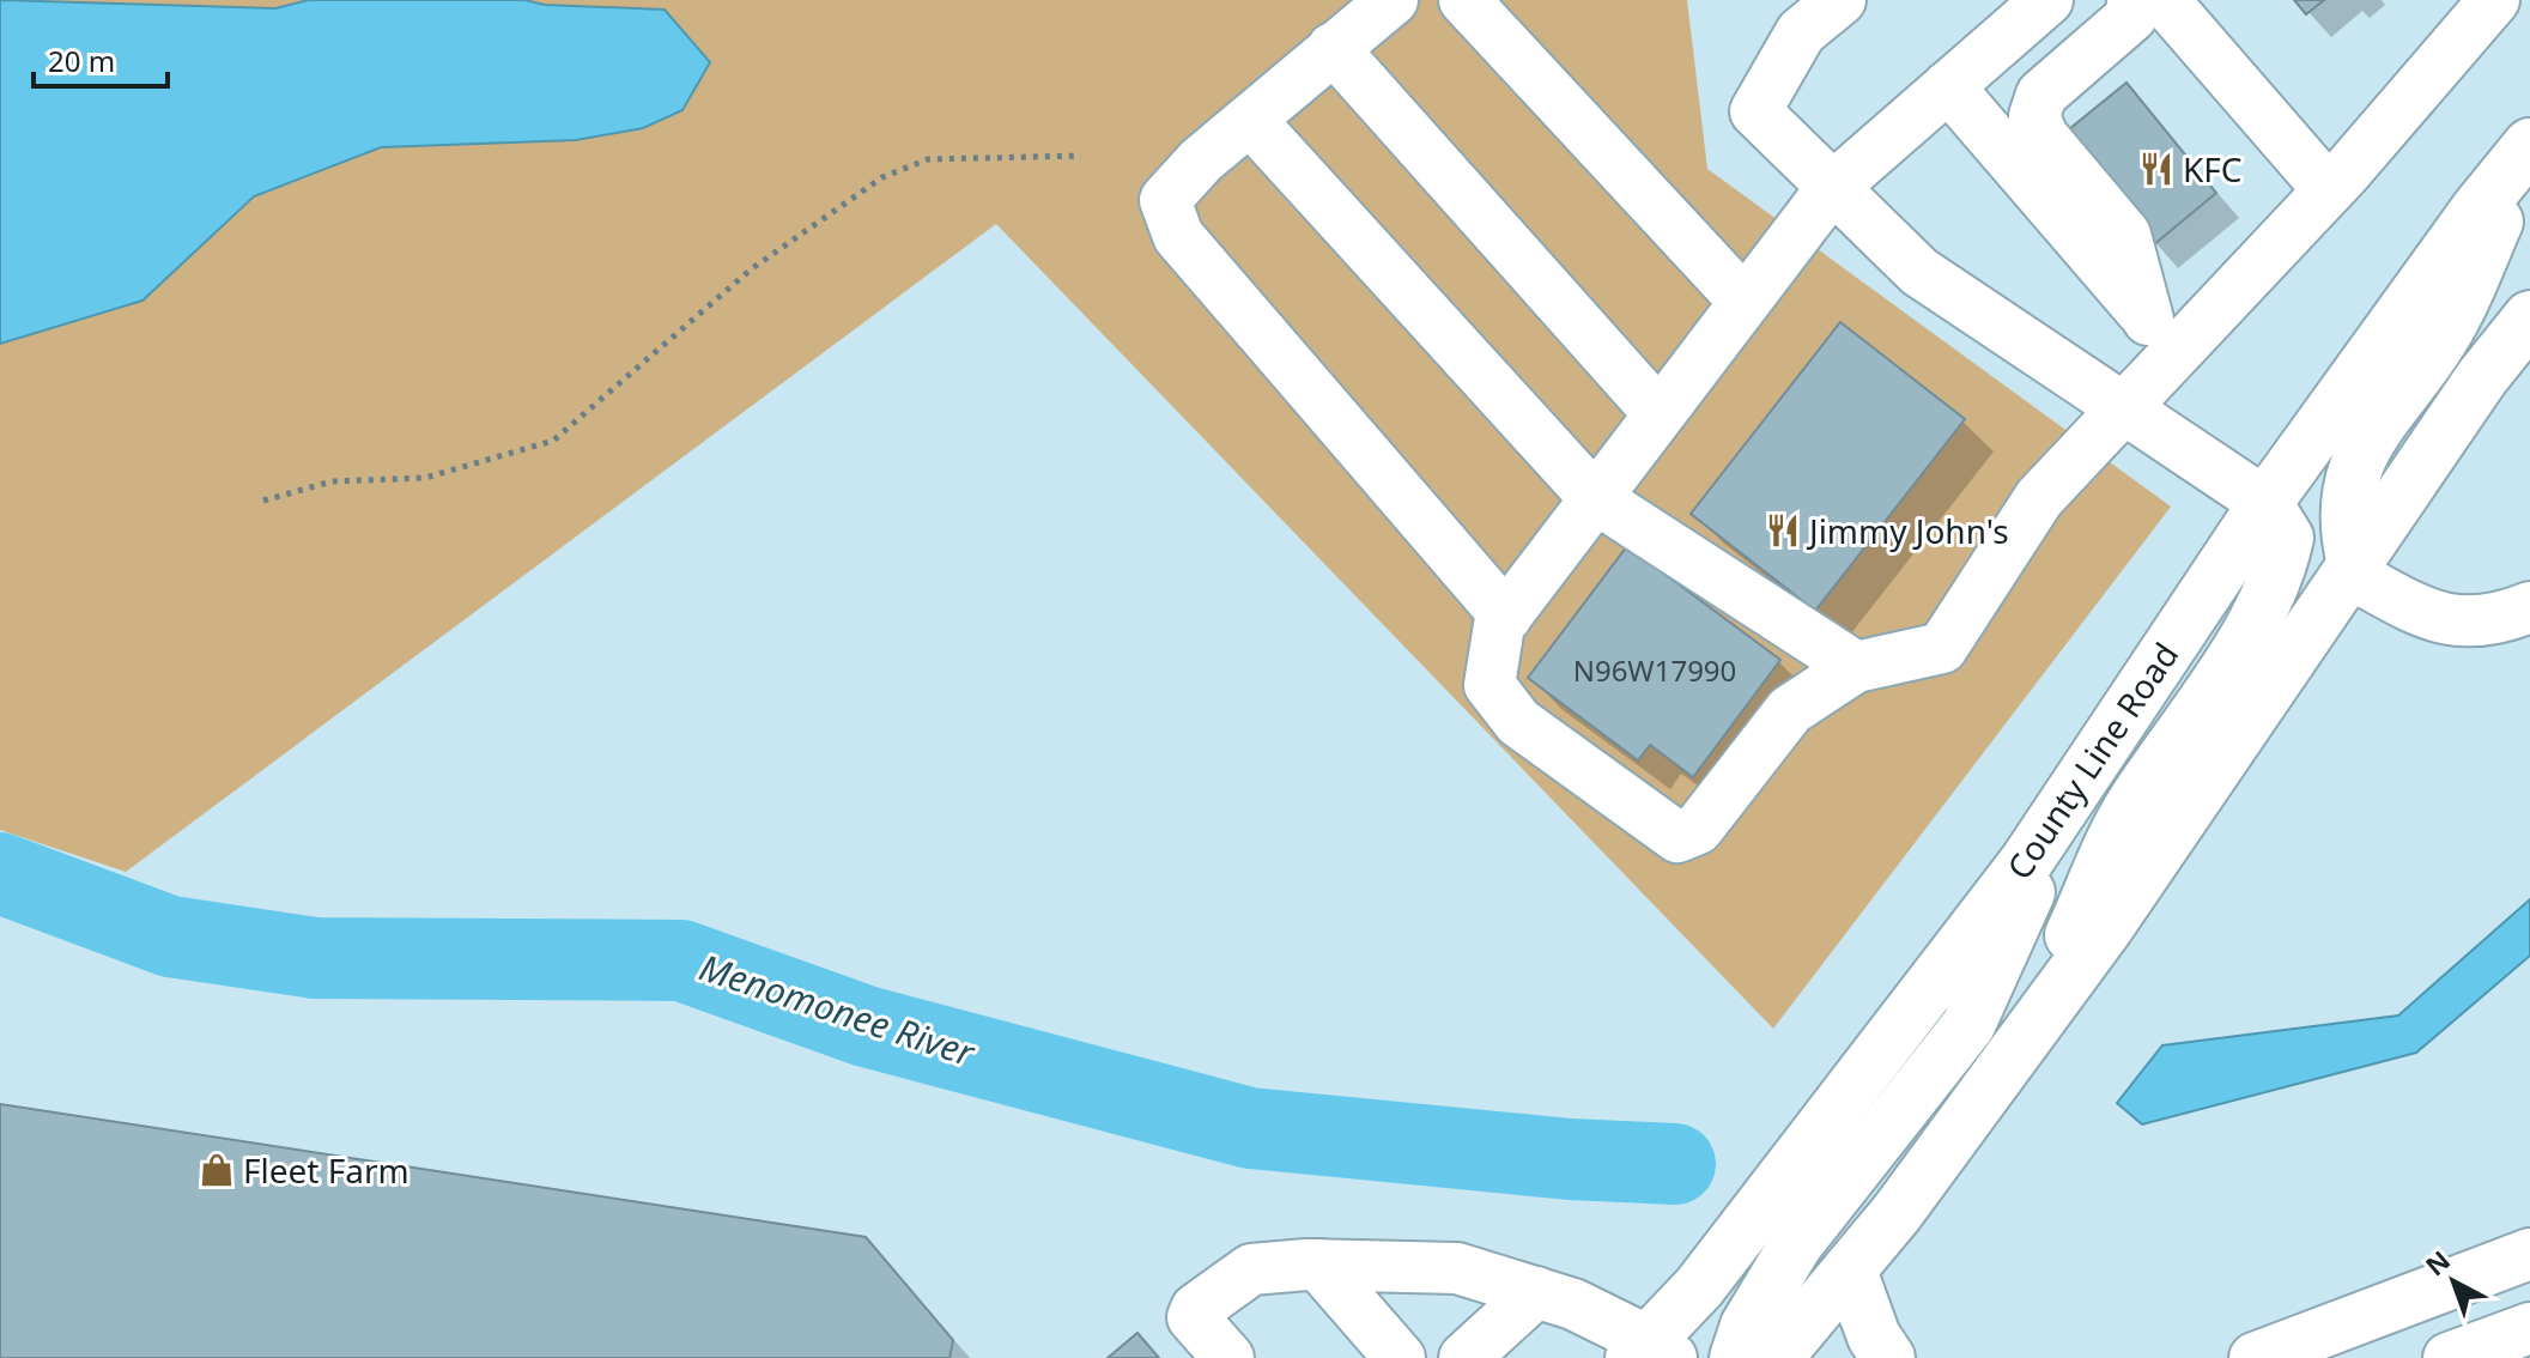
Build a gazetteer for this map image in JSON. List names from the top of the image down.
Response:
{
  "streets": {
    "main road": ["County Line Road"]
  },
  "water": ["Menomonee River"],
  "places": {
    "restaurant": ["KFC", "Jimmy John's"],
    "shop": ["Fleet Farm"]
  },
  "house_numbers": ["N96W17990"],
  "scale_bar": "20 m",
  "north": "top left"
}
